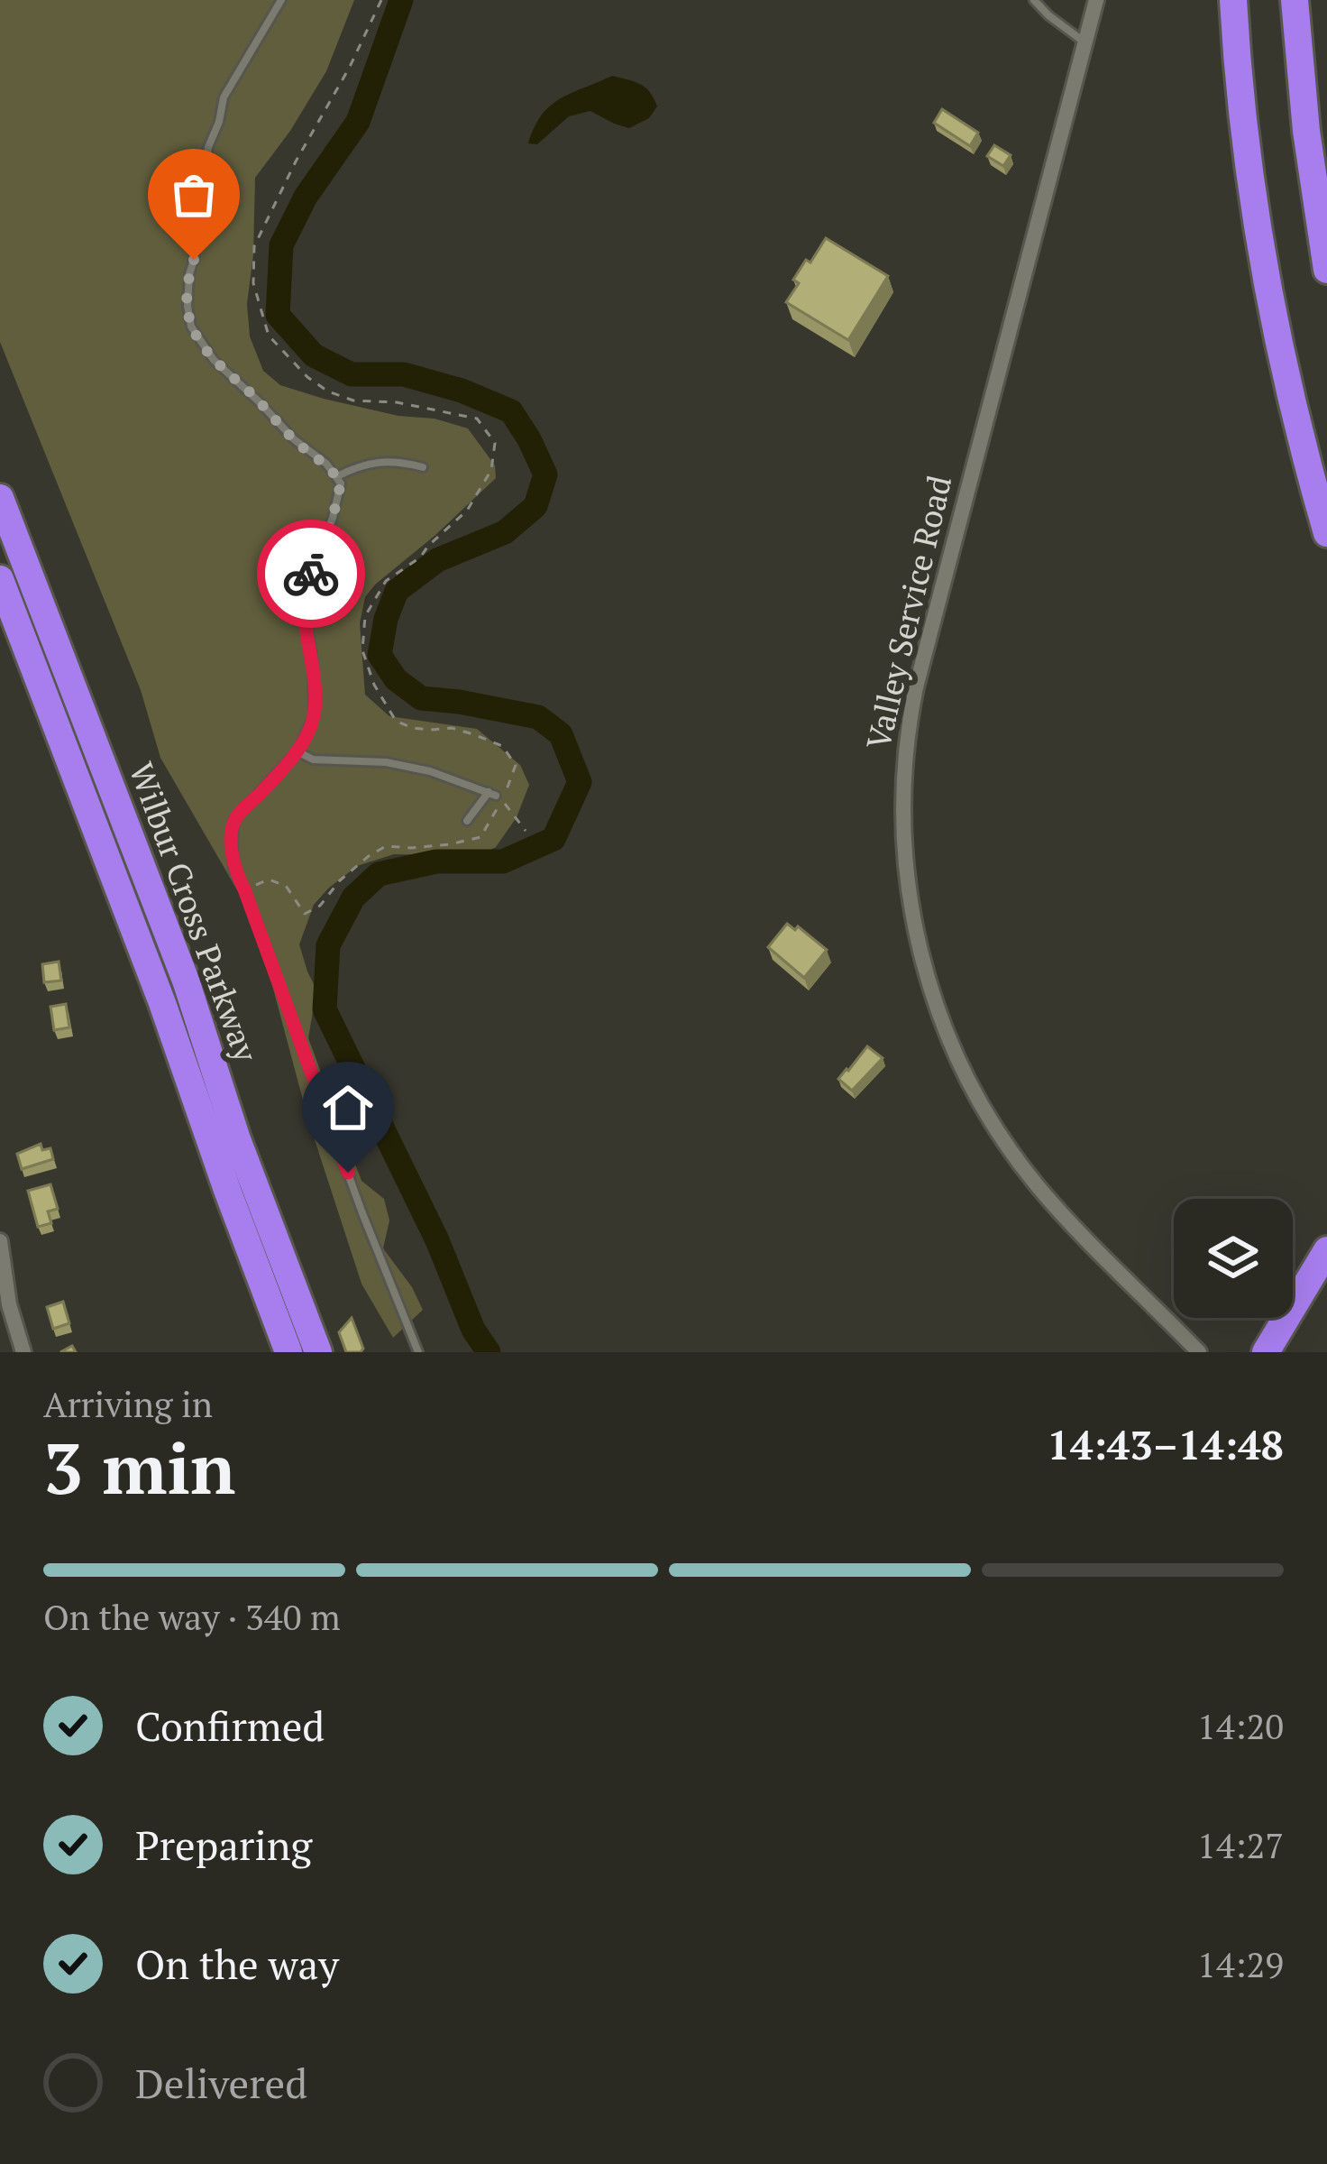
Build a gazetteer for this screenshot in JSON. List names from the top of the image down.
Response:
{
  "streets": {
    "highway": ["Wilbur Cross Parkway"],
    "street": ["Valley Service Road"]
  },
  "page": {
    "heading": ["3 min", "Arriving in", "14:43–14:48"],
    "bar": "On the way · 340 m",
    "list": [
      ["Confirmed", "14:20"],
      ["Preparing", "14:27"],
      ["On the way", "14:29"],
      "Delivered"
    ]
  }
}
